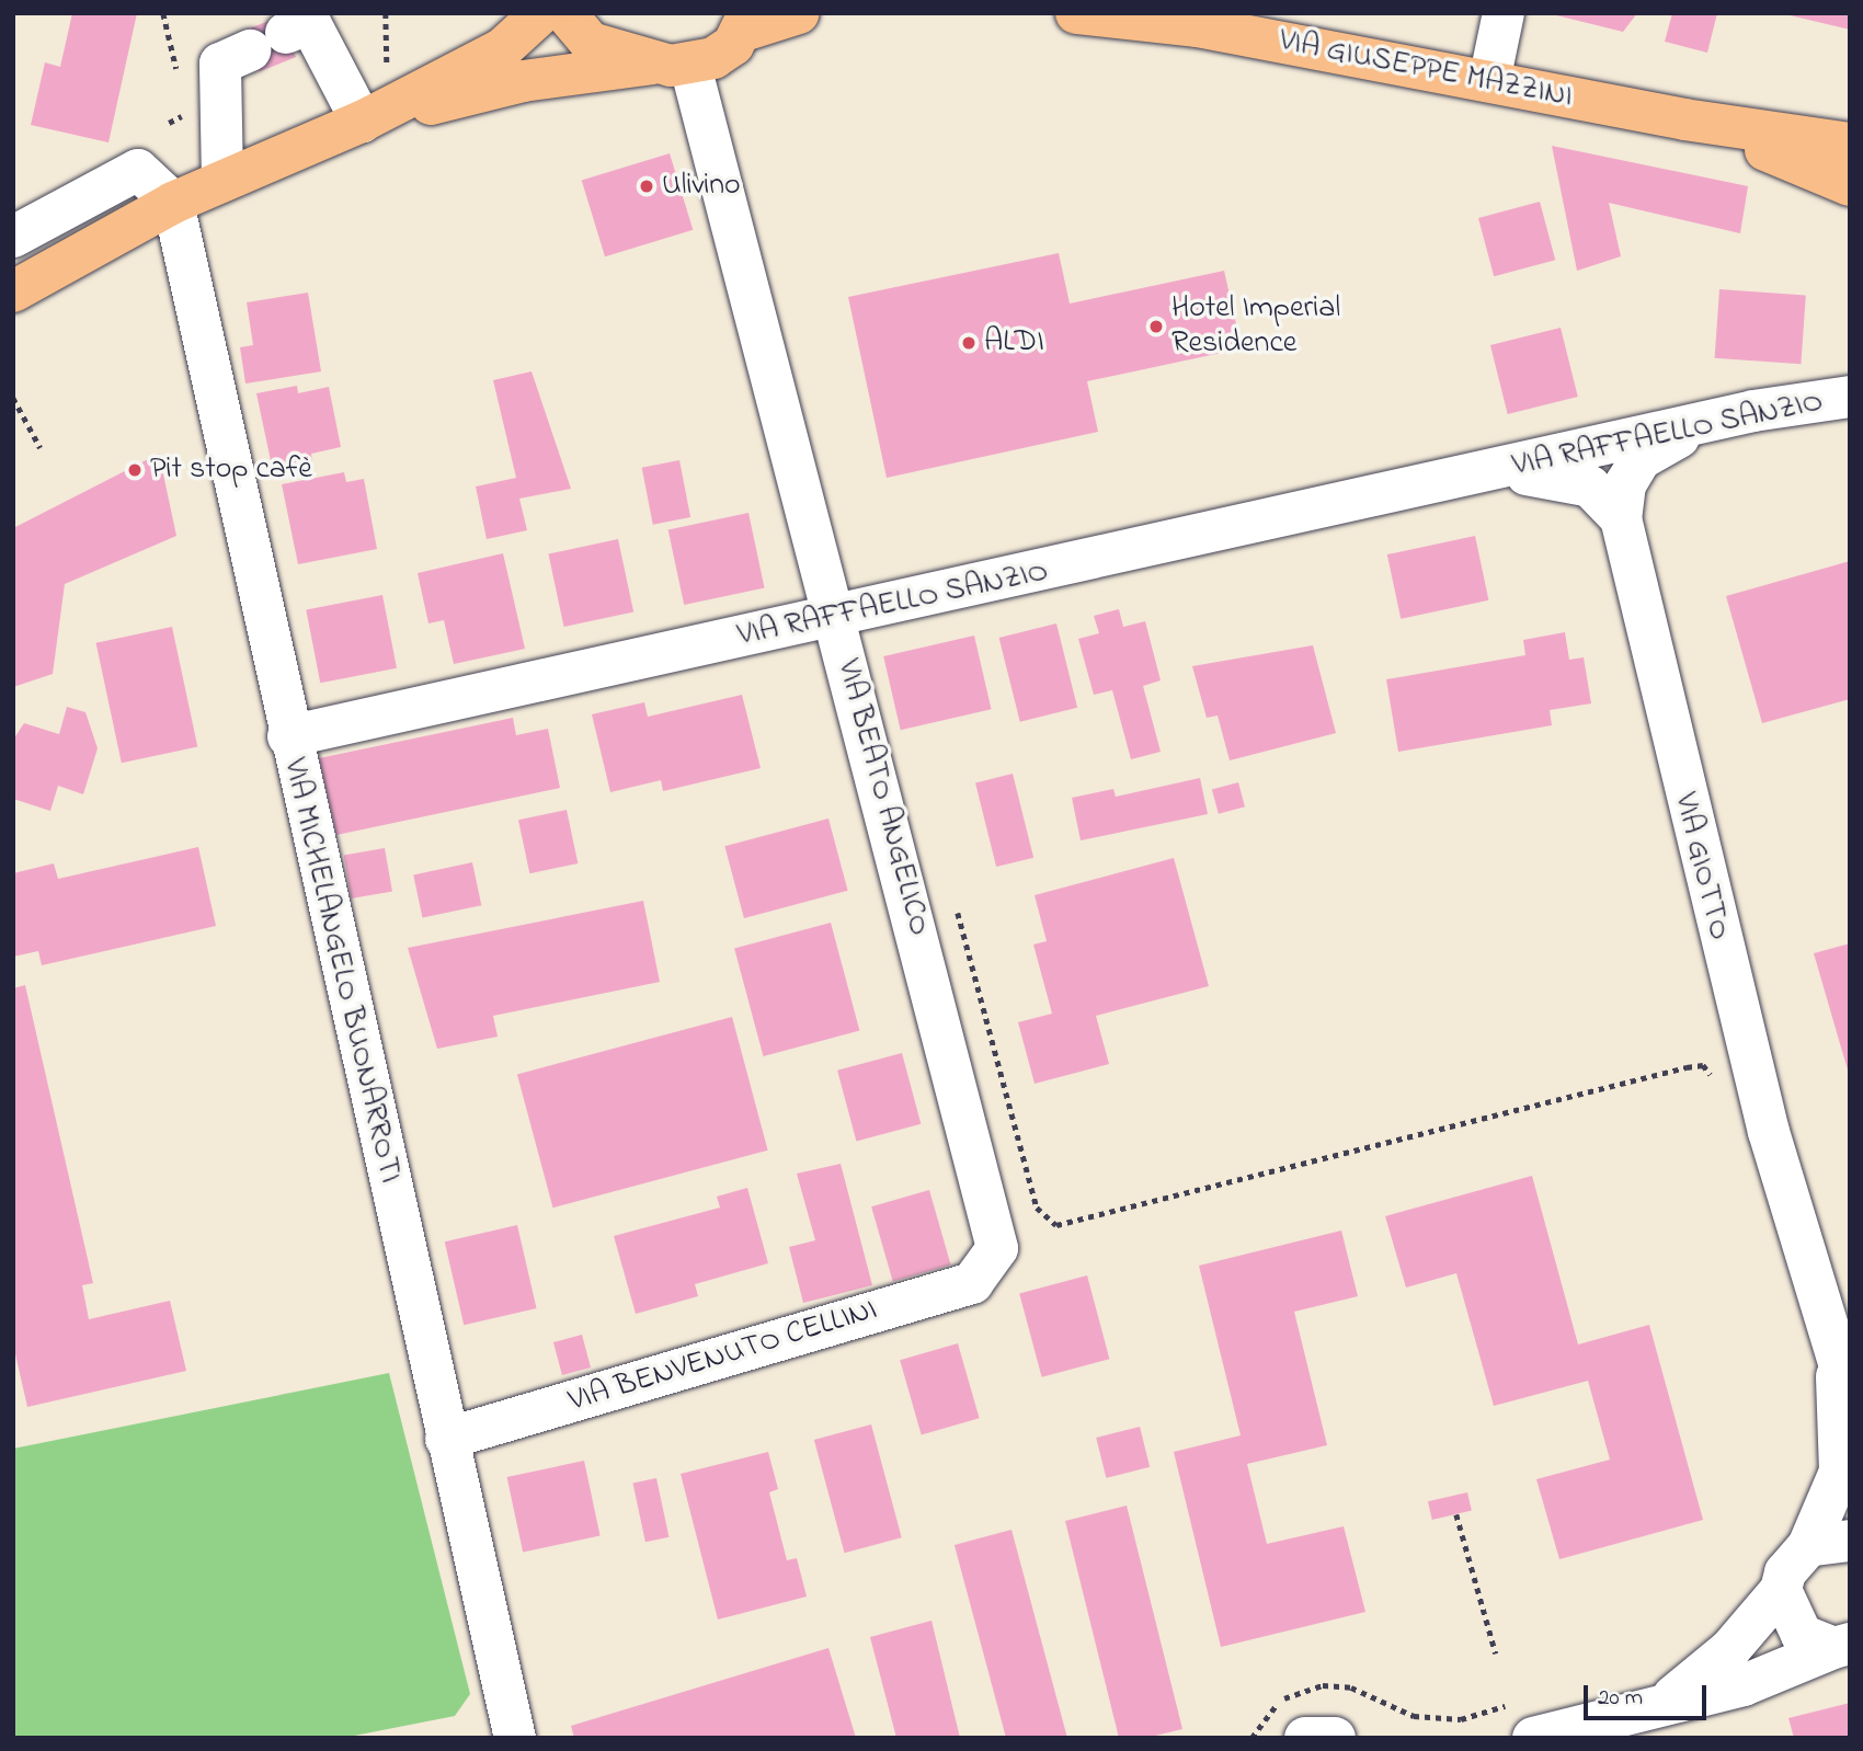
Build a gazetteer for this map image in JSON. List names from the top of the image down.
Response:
{
  "streets": {
    "main road": ["VIA GIUSEPPE MAZZINI"],
    "street": [
      "VIA RAFFAELLO SANZIO",
      "VIA BEATO ANGELICO",
      "VIA GIOTTO",
      "VIA MICHELANGELO BUONARROTI",
      "VIA BENVENUTO CELLINI"
    ]
  },
  "crossings": [
    ["VIA RAFFAELLO SANZIO", "VIA BEATO ANGELICO"],
    ["VIA RAFFAELLO SANZIO", "VIA GIOTTO"],
    ["VIA RAFFAELLO SANZIO", "VIA MICHELANGELO BUONARROTI"],
    ["VIA BEATO ANGELICO", "VIA BENVENUTO CELLINI"],
    ["VIA MICHELANGELO BUONARROTI", "VIA BENVENUTO CELLINI"]
  ],
  "places": [
    "Ulivino",
    "Hotel Imperial Residence",
    "ALDI",
    "Pit stop cafè"
  ],
  "scale_bar": "20 m"
}
